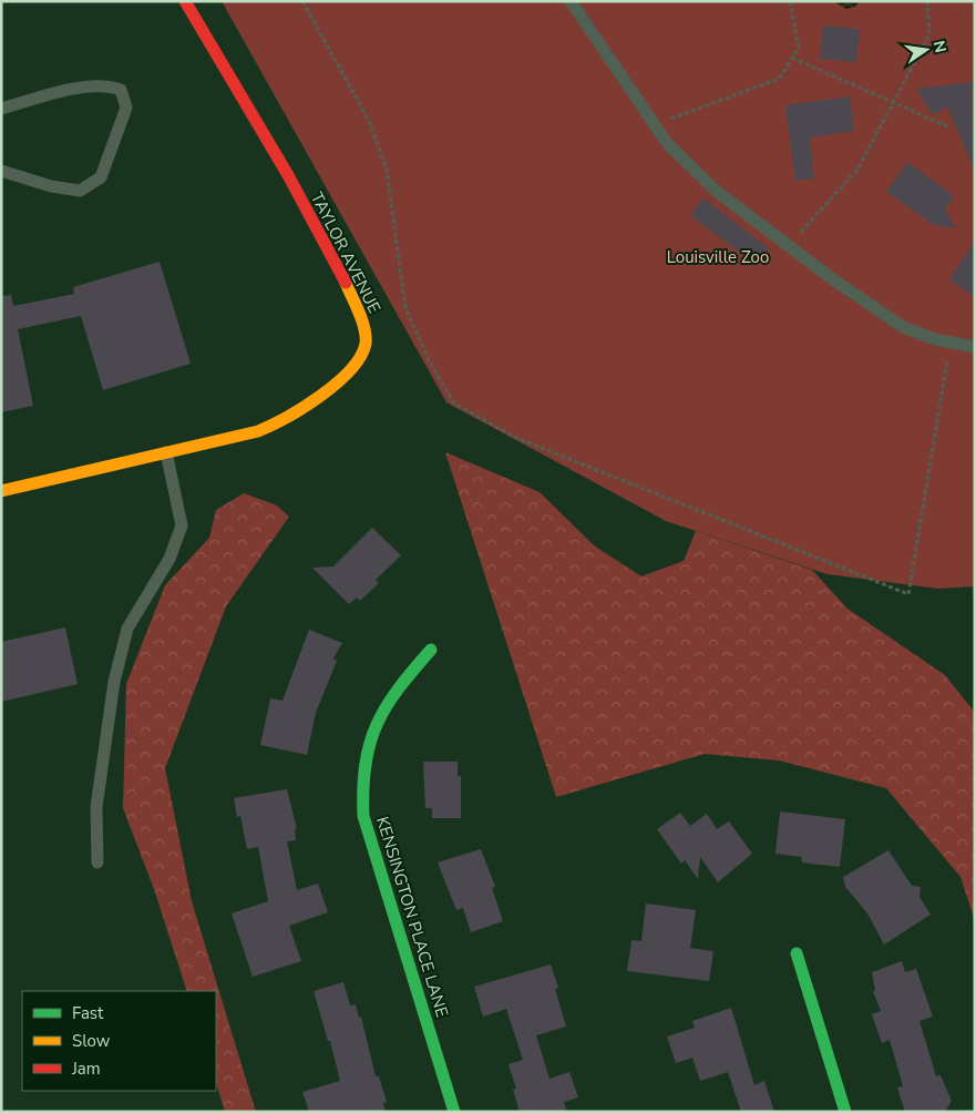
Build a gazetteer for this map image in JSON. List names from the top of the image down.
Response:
{
  "streets": {
    "street": ["TAYLOR AVENUE", "KENSINGTON PLACE LANE"]
  },
  "parks": ["Louisville Zoo"],
  "legend": ["Fast", "Slow", "Jam"],
  "north": "right"
}
